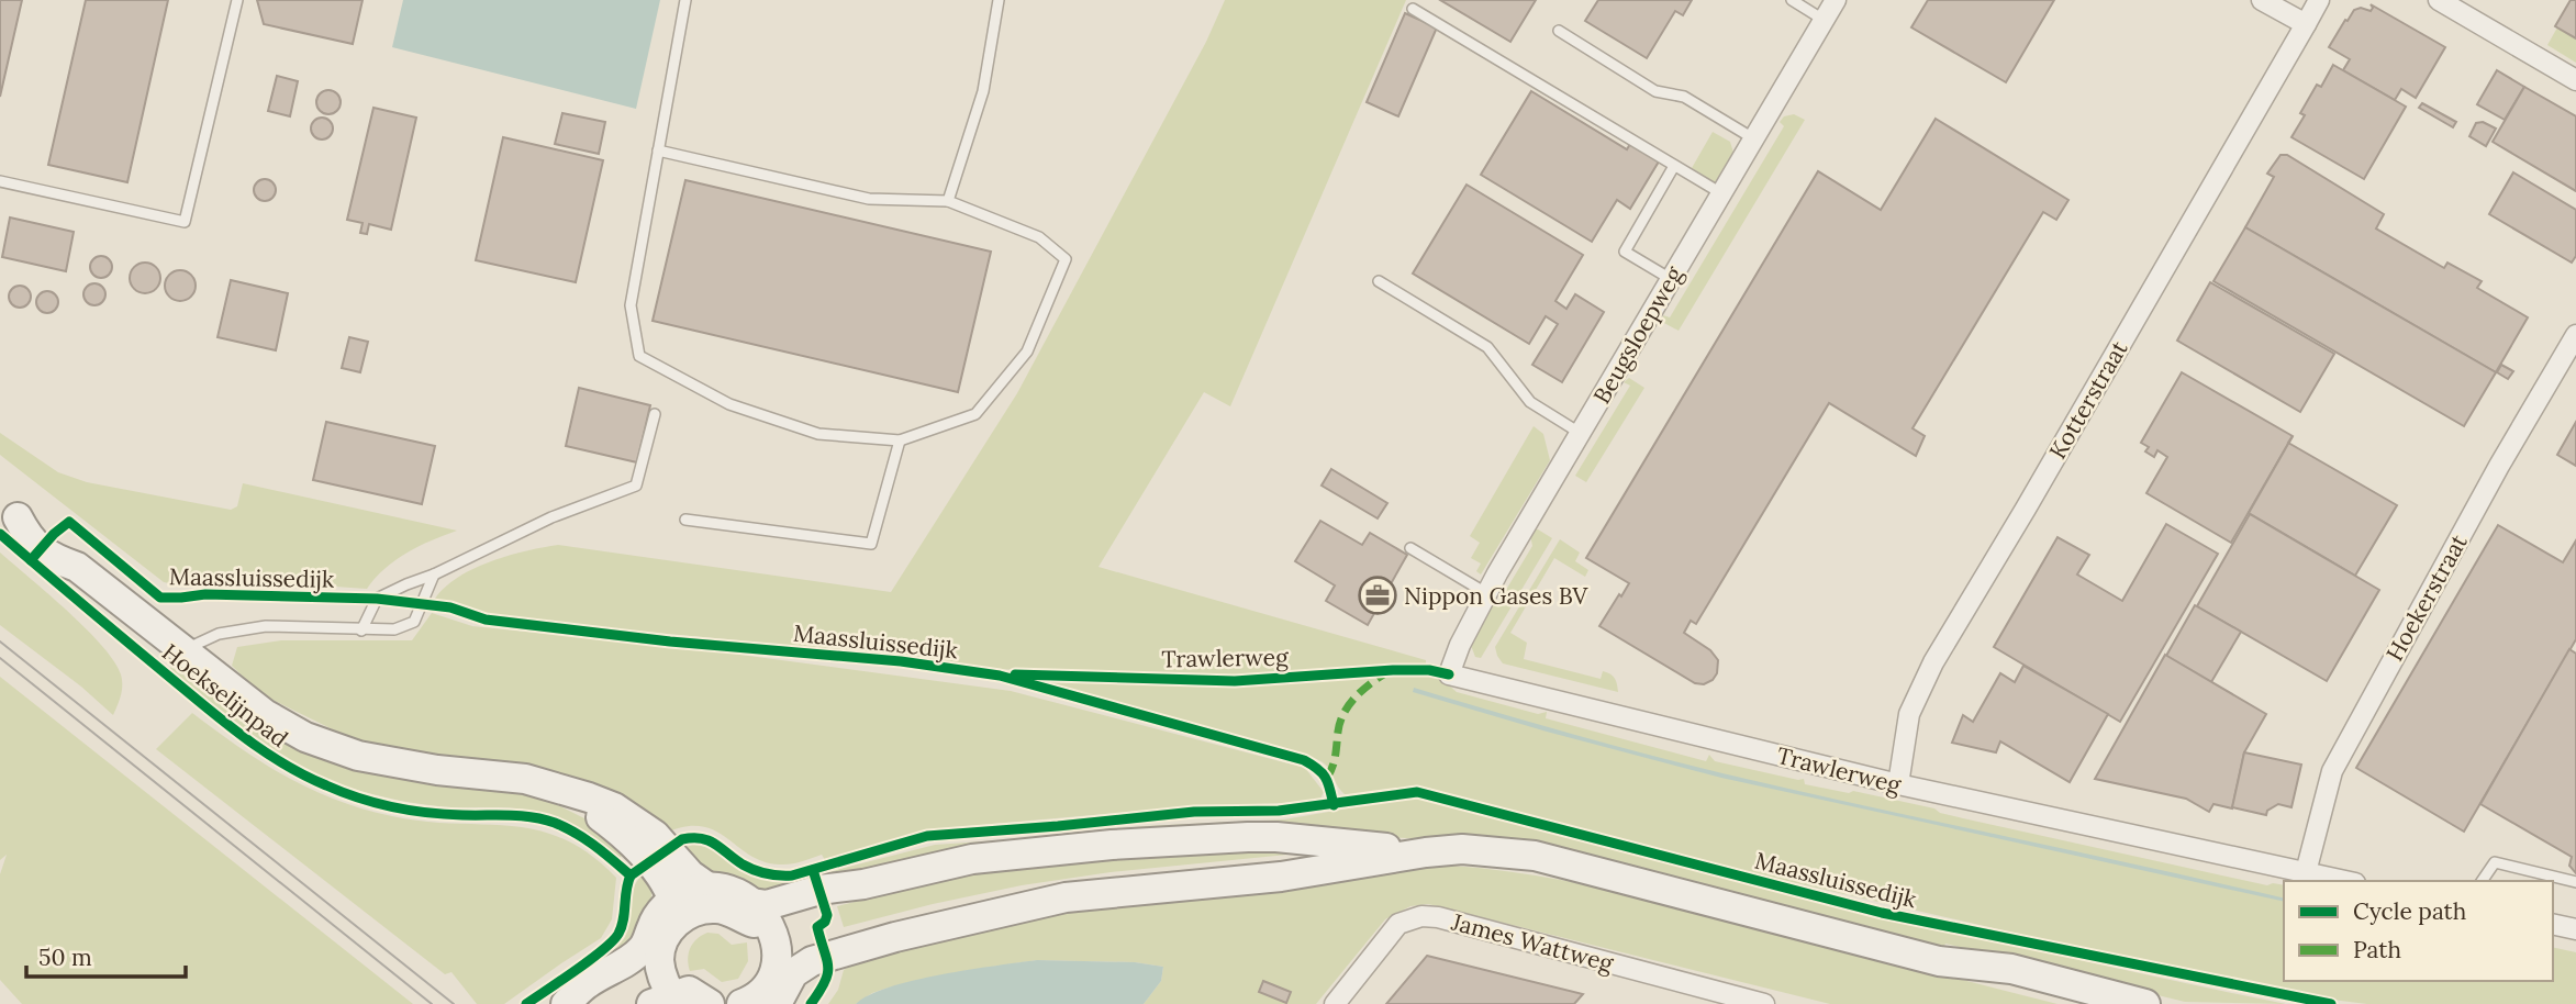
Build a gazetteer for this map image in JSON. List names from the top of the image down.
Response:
{
  "streets": {
    "street": [
      "Beugsloepweg",
      "Kotterstraat",
      "Hoekerstraat",
      "Trawlerweg",
      "James Wattweg"
    ],
    "lane": ["Maassluissedijk"],
    "cycle path": ["Hoekselijnpad"]
  },
  "crossings": [
    ["Beugsloepweg", "Trawlerweg"],
    ["Kotterstraat", "Trawlerweg"],
    ["Hoekerstraat", "Trawlerweg"]
  ],
  "places": {
    "office": ["Nippon Gases BV"]
  },
  "legend": ["Cycle path", "Path"],
  "scale_bar": "50 m"
}
